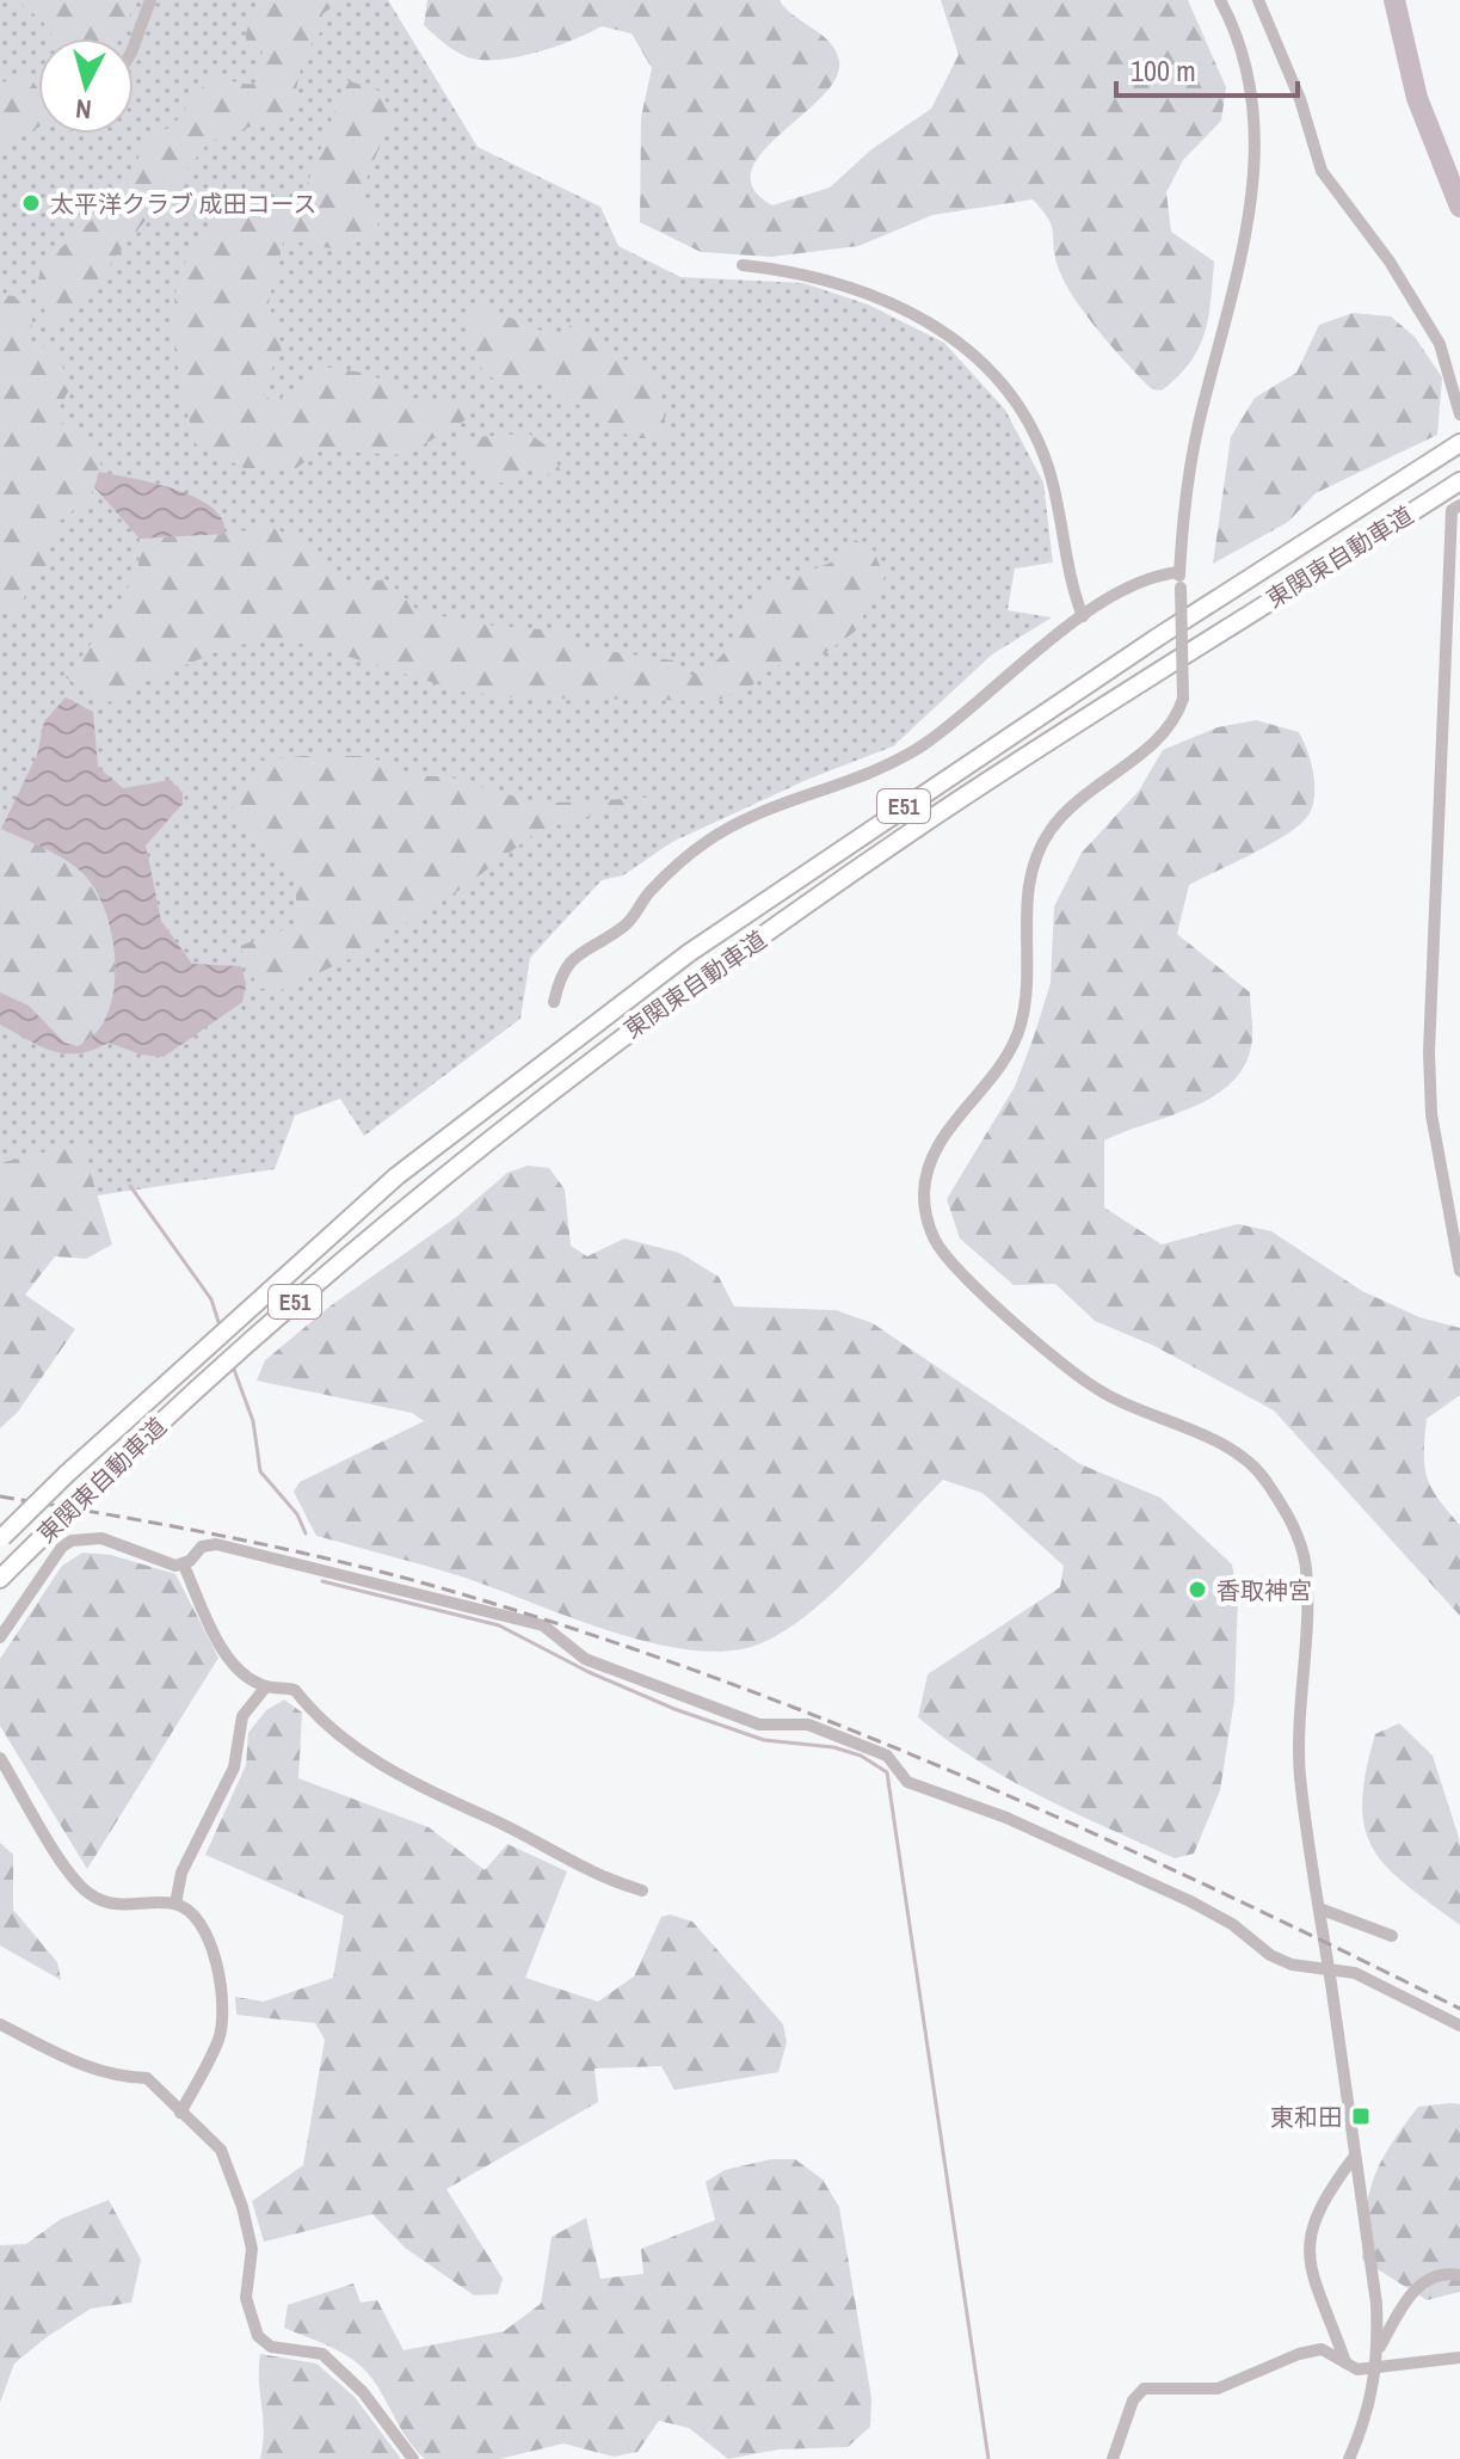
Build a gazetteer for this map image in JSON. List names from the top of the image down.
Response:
{
  "streets": {
    "highway": ["東関東自動車道", "E51"]
  },
  "places": {
    "other": ["太平洋クラブ 成田コース", "香取神宮"],
    "transit": ["東和田"]
  },
  "scale_bar": "100 m",
  "north": "bottom"
}
